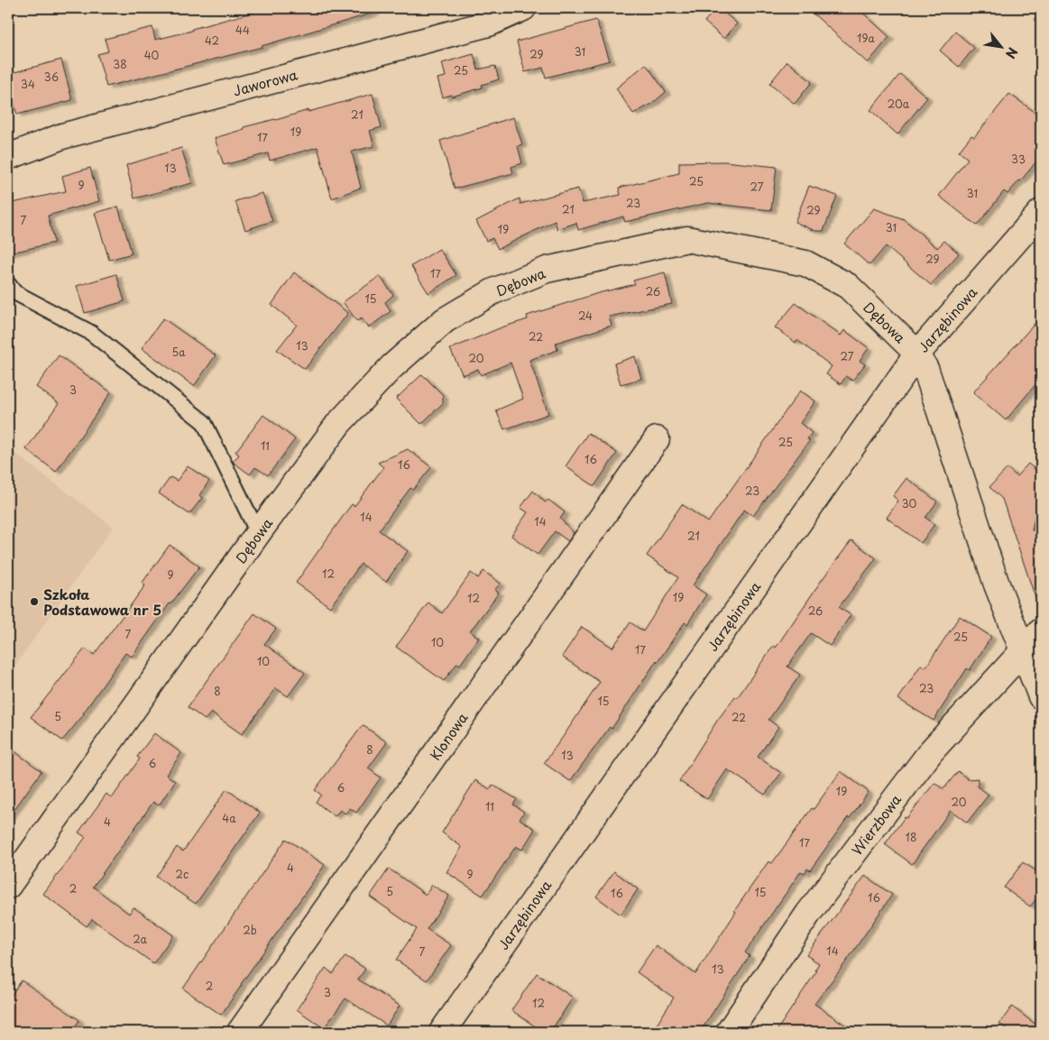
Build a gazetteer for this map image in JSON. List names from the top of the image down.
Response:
{
  "streets": {
    "street": [
      "Jaworowa",
      "Dębowa",
      "Jarzębinowa",
      "Klonowa",
      "Wierzbowa"
    ]
  },
  "crossings": [
    ["Dębowa", "Jarzębinowa"],
    ["Dębowa", "Wierzbowa"]
  ],
  "places": ["Szkoła Podstawowa nr 5"],
  "house_numbers": [
    "44",
    "19a",
    "42",
    "31",
    "29",
    "40",
    "38",
    "25",
    "36",
    "34",
    "20a",
    "21",
    "19",
    "17",
    "33",
    "13",
    "25",
    "9",
    "27",
    "31",
    "23",
    "21",
    "29",
    "7",
    "31",
    "19",
    "29",
    "17",
    "26",
    "15",
    "24",
    "22",
    "13",
    "5a",
    "27",
    "20",
    "3",
    "25",
    "11",
    "16",
    "16",
    "23",
    "30",
    "14",
    "14",
    "21",
    "12",
    "9",
    "19",
    "12",
    "26",
    "7",
    "25",
    "10",
    "17",
    "10",
    "23",
    "8",
    "15",
    "5",
    "22",
    "8",
    "13",
    "6",
    "6",
    "19",
    "20",
    "11",
    "4a",
    "4",
    "18",
    "17",
    "4",
    "2c",
    "9",
    "2",
    "5",
    "15",
    "16",
    "16",
    "2b",
    "2a",
    "14",
    "7",
    "13",
    "2",
    "3",
    "12"
  ],
  "north": "bottom right"
}
